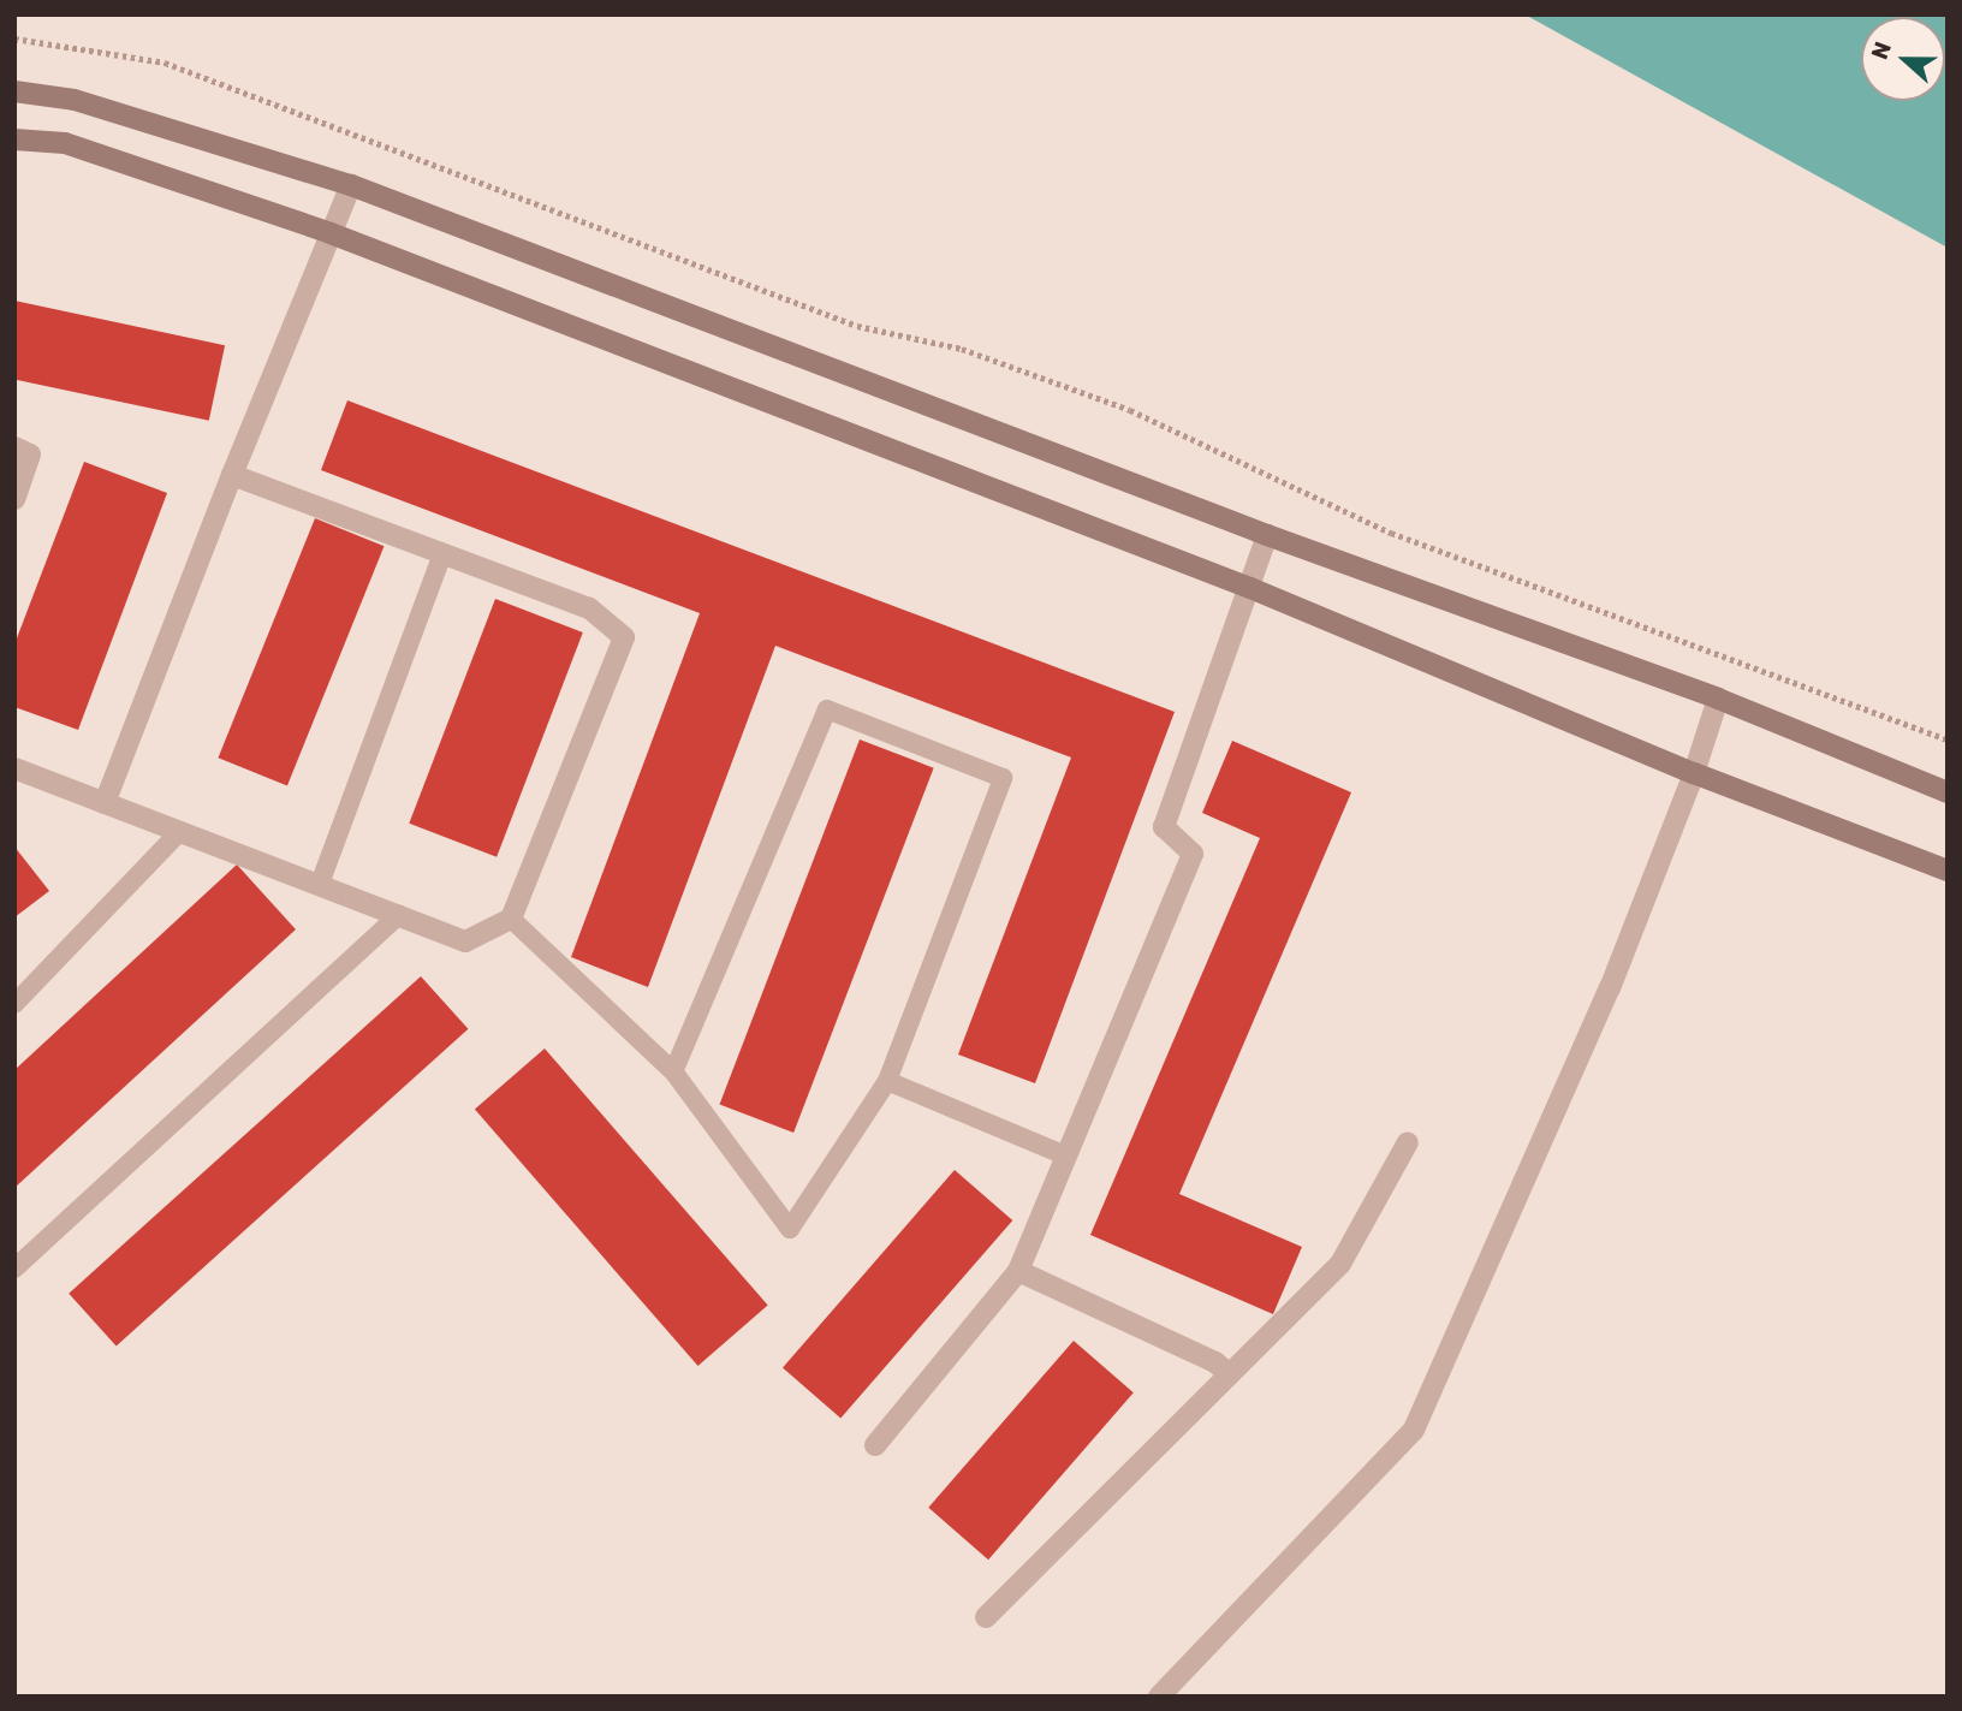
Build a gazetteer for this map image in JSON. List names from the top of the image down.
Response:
{
  "north": "left"
}
